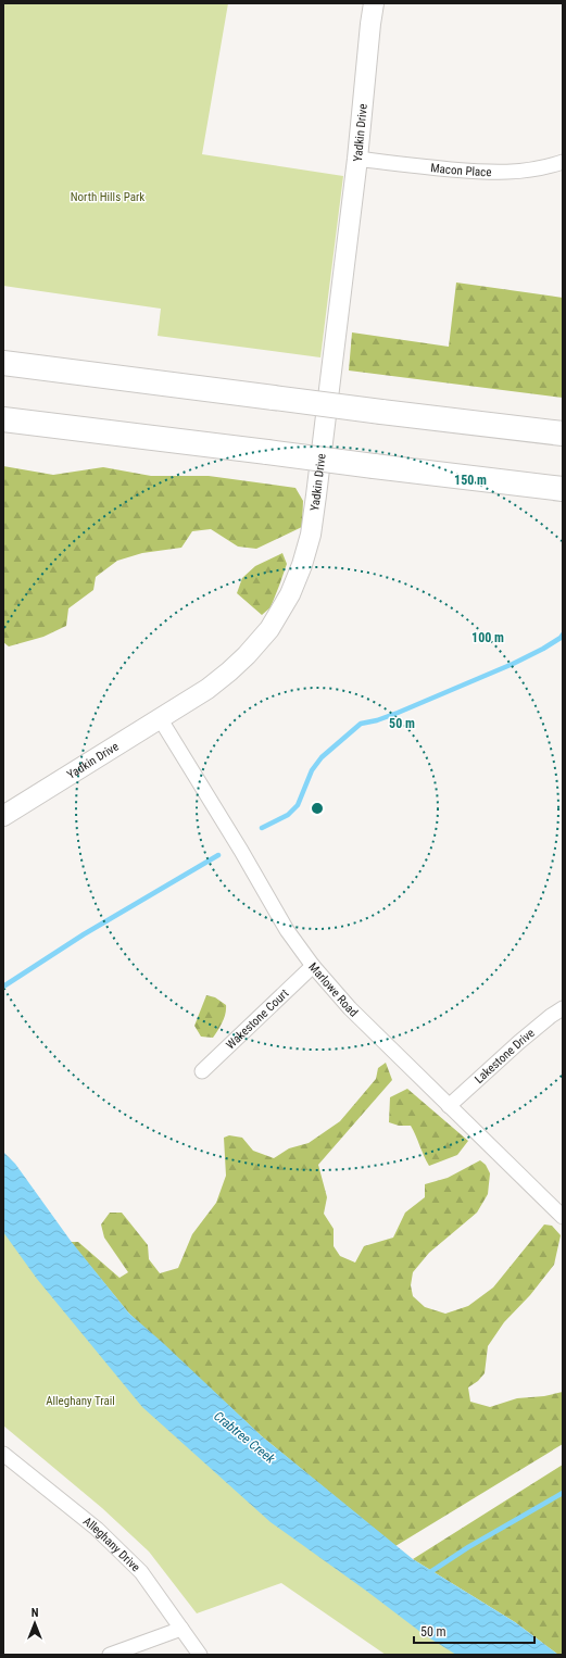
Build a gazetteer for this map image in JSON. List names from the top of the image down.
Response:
{
  "streets": {
    "street": [
      "Yadkin Drive",
      "Macon Place",
      "Marlowe Road",
      "Wakestone Court",
      "Lakestone Drive",
      "Alleghany Drive"
    ]
  },
  "crossings": [
    ["Yadkin Drive", "Macon Place"],
    ["Yadkin Drive", "Marlowe Road"],
    ["Marlowe Road", "Wakestone Court"],
    ["Marlowe Road", "Lakestone Drive"]
  ],
  "water": ["Crabtree Creek"],
  "parks": ["North Hills Park", "Alleghany Trail"],
  "scale_bar": "50 m",
  "north": "top",
  "rings": ["150 m", "100 m", "50 m"]
}
